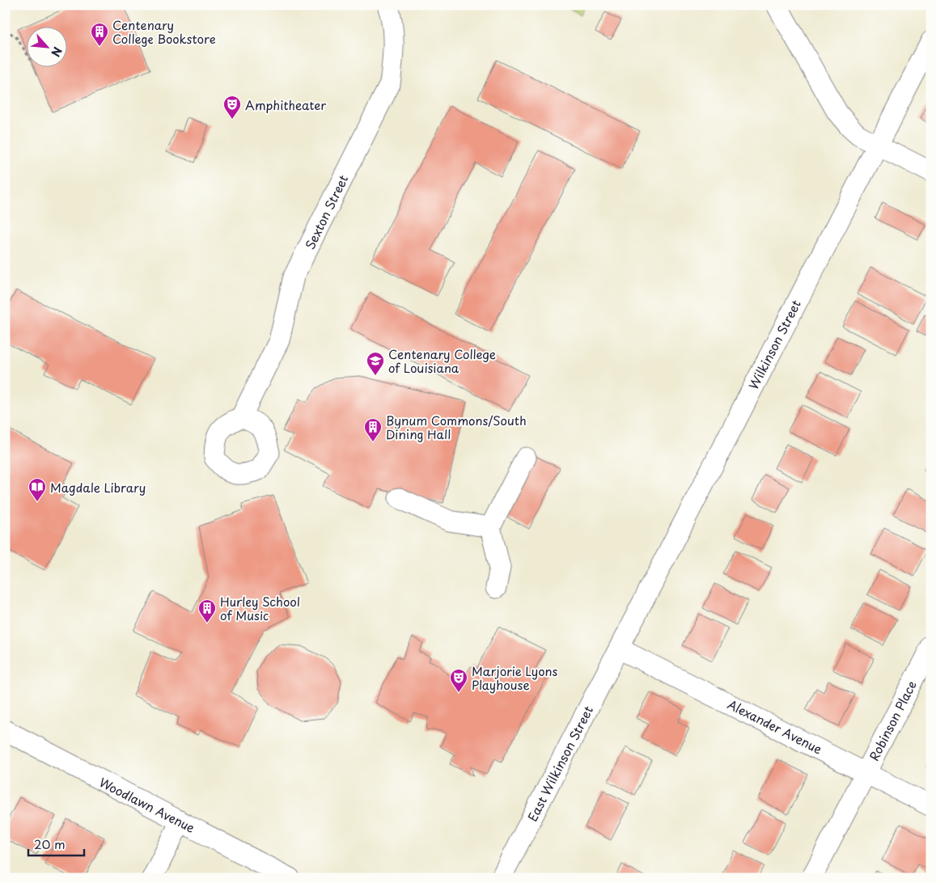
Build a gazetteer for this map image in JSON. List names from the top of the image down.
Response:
{
  "streets": {
    "street": [
      "Sexton Street",
      "Wilkinson Street",
      "Robinson Place",
      "Alexander Avenue",
      "East Wilkinson Street",
      "Woodlawn Avenue"
    ]
  },
  "crossings": [
    ["Wilkinson Street", "Alexander Avenue"],
    ["Wilkinson Street", "East Wilkinson Street"],
    ["Robinson Place", "Alexander Avenue"],
    ["Alexander Avenue", "East Wilkinson Street"]
  ],
  "places": {
    "building": ["Centenary College Bookstore", "Bynum Commons/South Dining Hall", "Hurley School of Music"],
    "theatre": ["Amphitheater", "Marjorie Lyons Playhouse"],
    "school or university": ["Centenary College of Louisiana"],
    "library": ["Magdale Library"]
  },
  "scale_bar": "20 m",
  "north": "bottom right"
}
